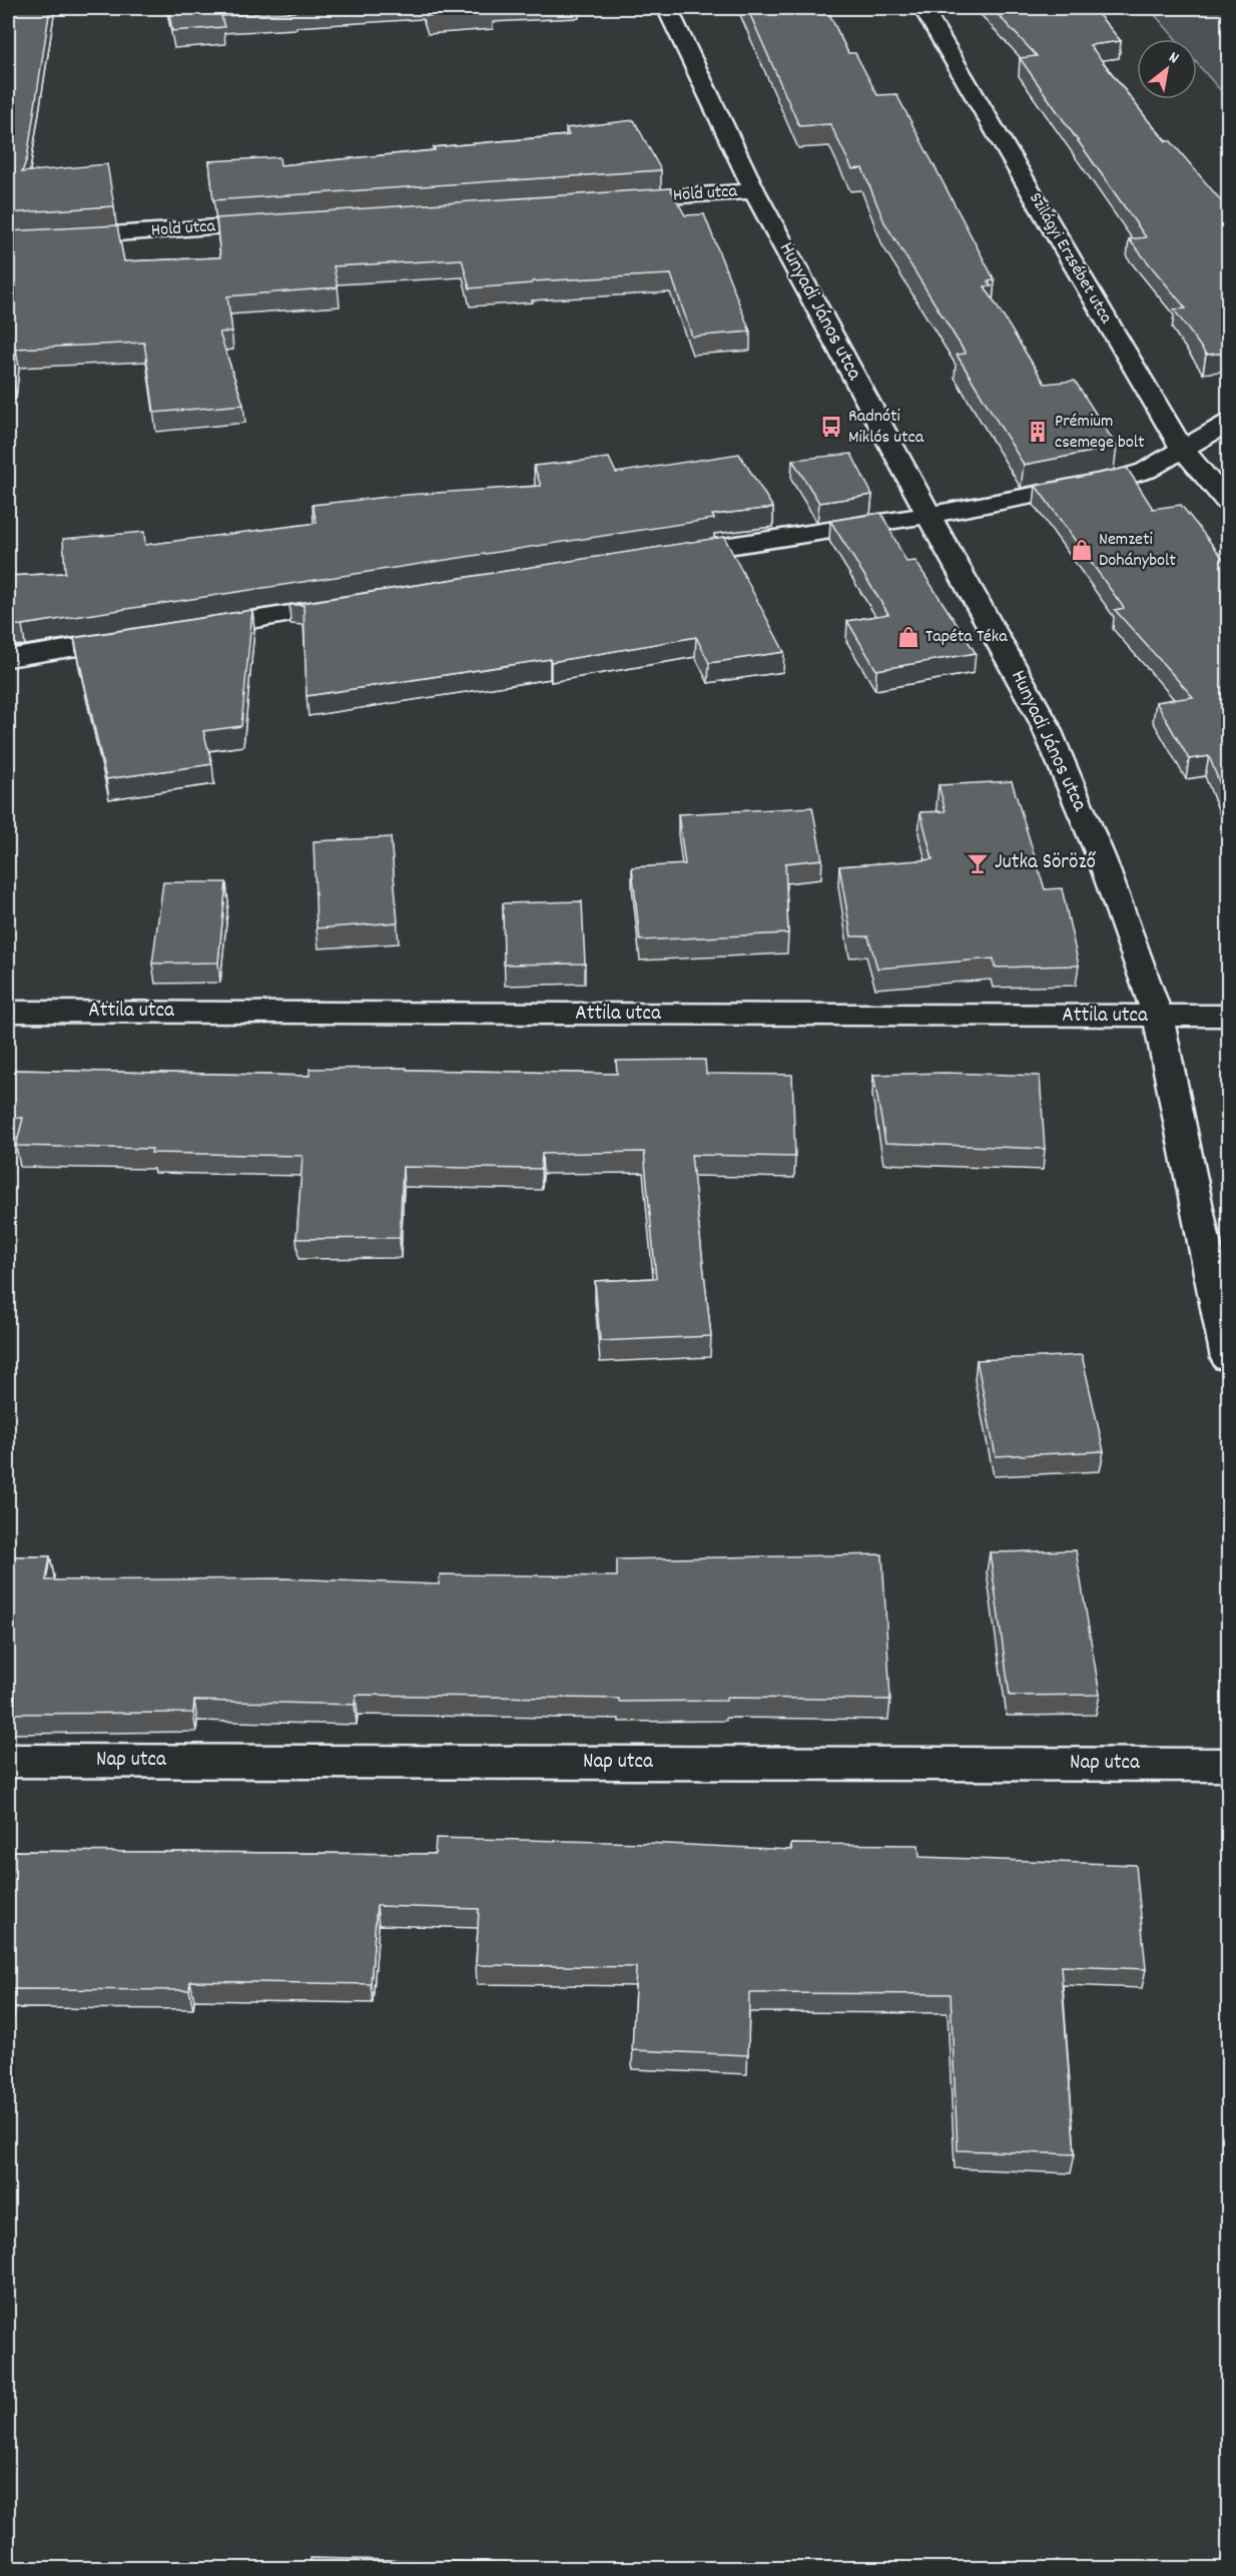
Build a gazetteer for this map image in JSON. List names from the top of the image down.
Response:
{
  "streets": {
    "street": [
      "Hold utca",
      "Szilágyi Erzsébet utca",
      "Hunyadi János utca",
      "Attila utca",
      "Nap utca"
    ]
  },
  "crossings": [
    ["Hold utca", "Hunyadi János utca"],
    ["Hunyadi János utca", "Attila utca"]
  ],
  "places": {
    "bus stop": ["Radnóti Miklós utca"],
    "building": ["Prémium csemege bolt"],
    "shop": ["Nemzeti Dohánybolt", "Tapéta Téka"],
    "bar": ["Jutka Söröző"]
  },
  "north": "top right"
}
